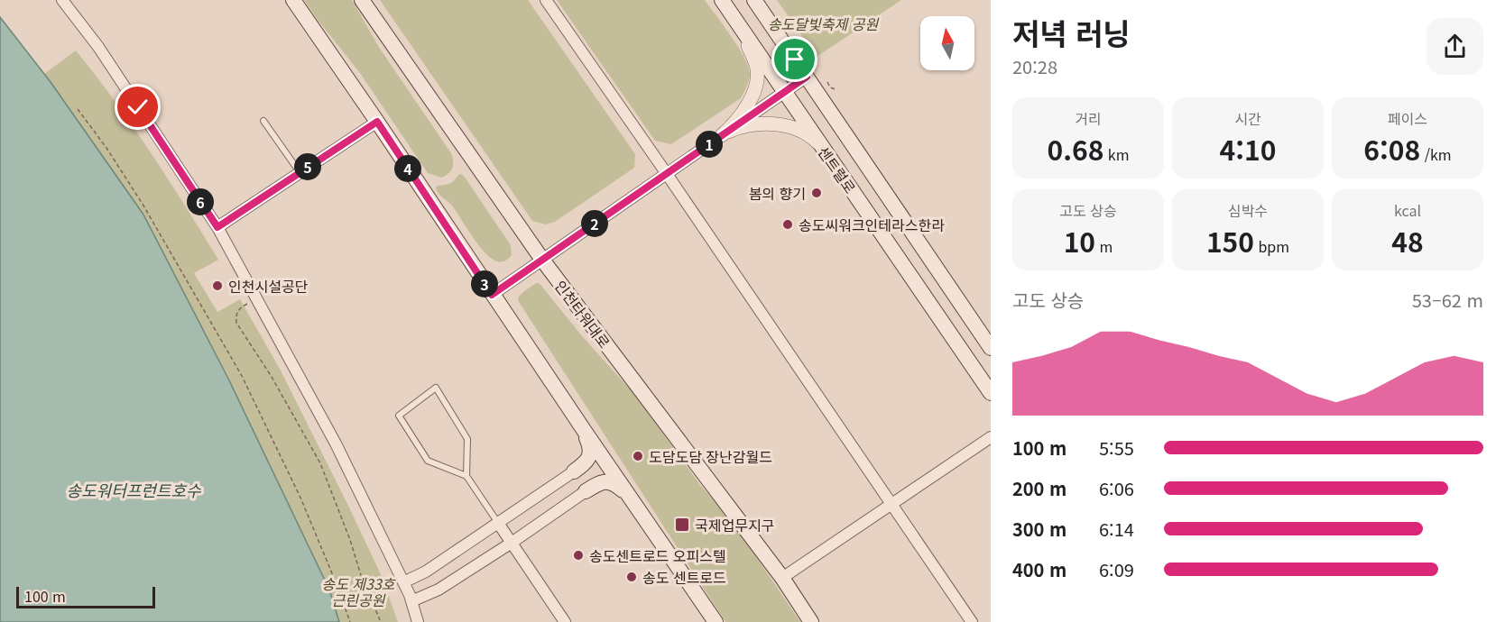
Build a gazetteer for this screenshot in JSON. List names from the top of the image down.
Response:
{
  "streets": {
    "main road": ["센트럴로", "인천타워대로"]
  },
  "water": ["송도워터프런트호수"],
  "parks": ["송도달빛축제 공원", "송도 제33호 근린공원"],
  "places": {
    "other": [
      "봄의 향기",
      "송도씨워크인테라스한라",
      "인천시설공단",
      "도담도담 장난감월드",
      "송도센트로드 오피스텔",
      "송도 센트로드"
    ],
    "transit": ["국제업무지구"]
  },
  "scale_bar": "100 m",
  "north": "top",
  "page": {
    "heading": ["저녁 러닝", "20:28"],
    "stats": [
      ["거리", "0.68 km"],
      ["시간", "4:10"],
      ["페이스", "6:08 /km"],
      ["고도 상승", "10 m"],
      ["심박수", "150 bpm"],
      ["kcal", "48"]
    ],
    "pins": [
      "1",
      "5",
      "4",
      "6",
      "2",
      "3"
    ],
    "chart": ["고도 상승", "53–62 m"],
    "list": [
      {
        "name": "100 m",
        "note": "5:55"
      },
      {
        "name": "200 m",
        "note": "6:06"
      },
      {
        "name": "300 m",
        "note": "6:14"
      },
      {
        "name": "400 m",
        "note": "6:09"
      }
    ],
    "scale": "100 m"
  }
}
